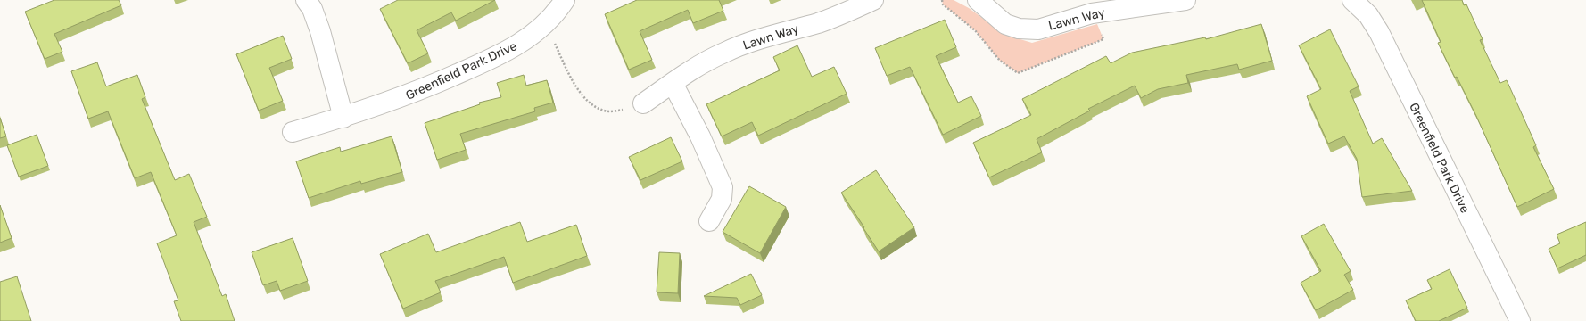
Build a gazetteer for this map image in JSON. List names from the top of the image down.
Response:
{
  "streets": {
    "street": ["Lawn Way", "Greenfield Park Drive"]
  }
}
